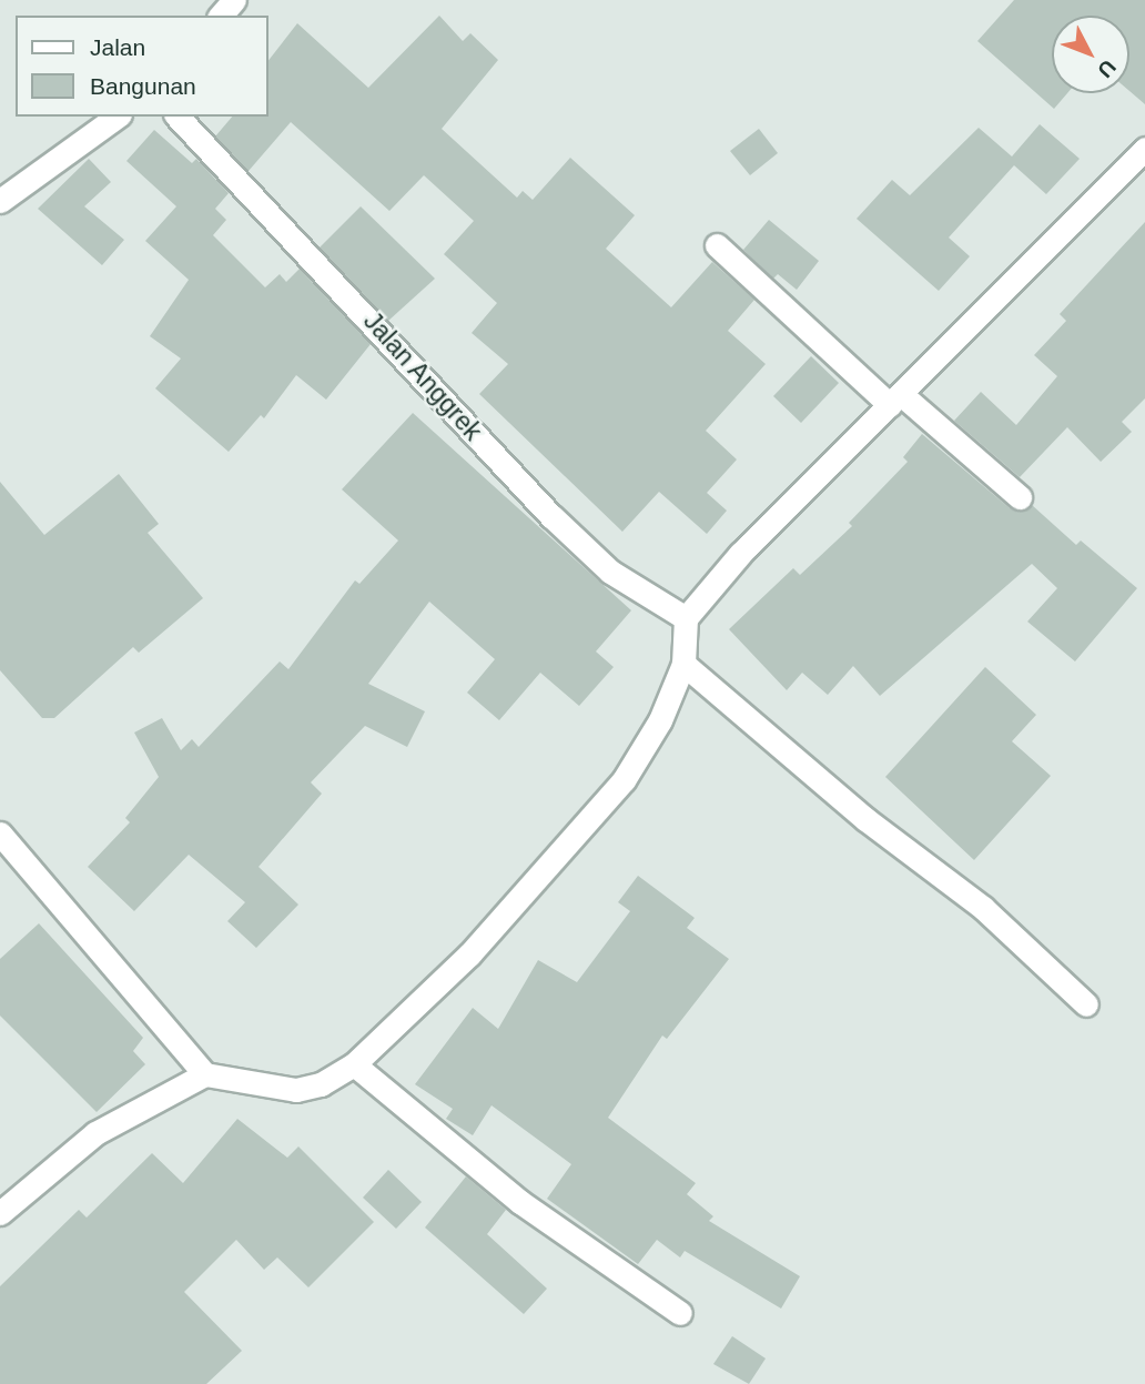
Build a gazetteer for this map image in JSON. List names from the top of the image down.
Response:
{
  "streets": {
    "street": ["Jalan Anggrek"]
  },
  "legend": ["Jalan", "Bangunan"],
  "north": "bottom right"
}
